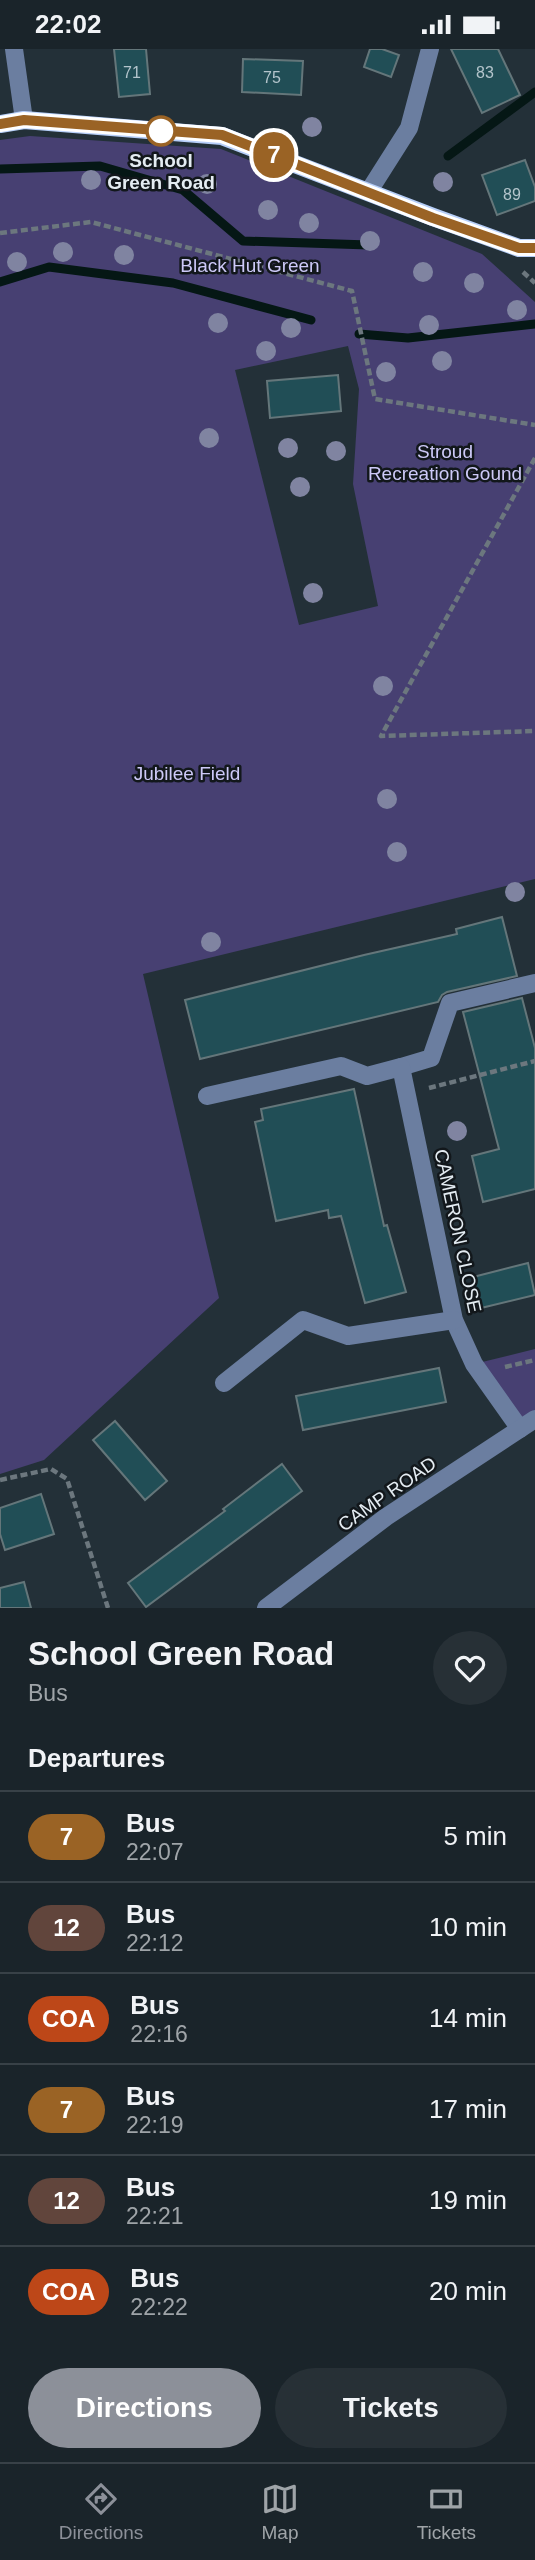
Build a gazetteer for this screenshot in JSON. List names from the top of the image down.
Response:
{
  "streets": {
    "street": ["CAMERON CLOSE", "CAMP ROAD"]
  },
  "crossings": [
    ["CAMERON CLOSE", "CAMP ROAD"]
  ],
  "parks": ["Black Hut Green", "Stroud Recreation Gound", "Jubilee Field"],
  "places": ["School Green Road"],
  "lines": ["bus line 7"],
  "house_numbers": [
    "71",
    "83",
    "75",
    "89"
  ],
  "page": {
    "status": "22:02",
    "on_map": "7",
    "heading": [
      ["School Green Road", "Bus"],
      "Departures"
    ],
    "list": [
      {
        "mark": "7",
        "name": "Bus",
        "note": "22:07",
        "value": "5 min"
      },
      {
        "mark": "12",
        "name": "Bus",
        "note": "22:12",
        "value": "10 min"
      },
      {
        "mark": "COA",
        "name": "Bus",
        "note": "22:16",
        "value": "14 min"
      },
      {
        "mark": "7",
        "name": "Bus",
        "note": "22:19",
        "value": "17 min"
      },
      {
        "mark": "12",
        "name": "Bus",
        "note": "22:21",
        "value": "19 min"
      },
      {
        "mark": "COA",
        "name": "Bus",
        "note": "22:22",
        "value": "20 min"
      }
    ],
    "buttons": ["Directions", "Tickets"],
    "tabs": ["Directions", "Map", "Tickets"]
  }
}
